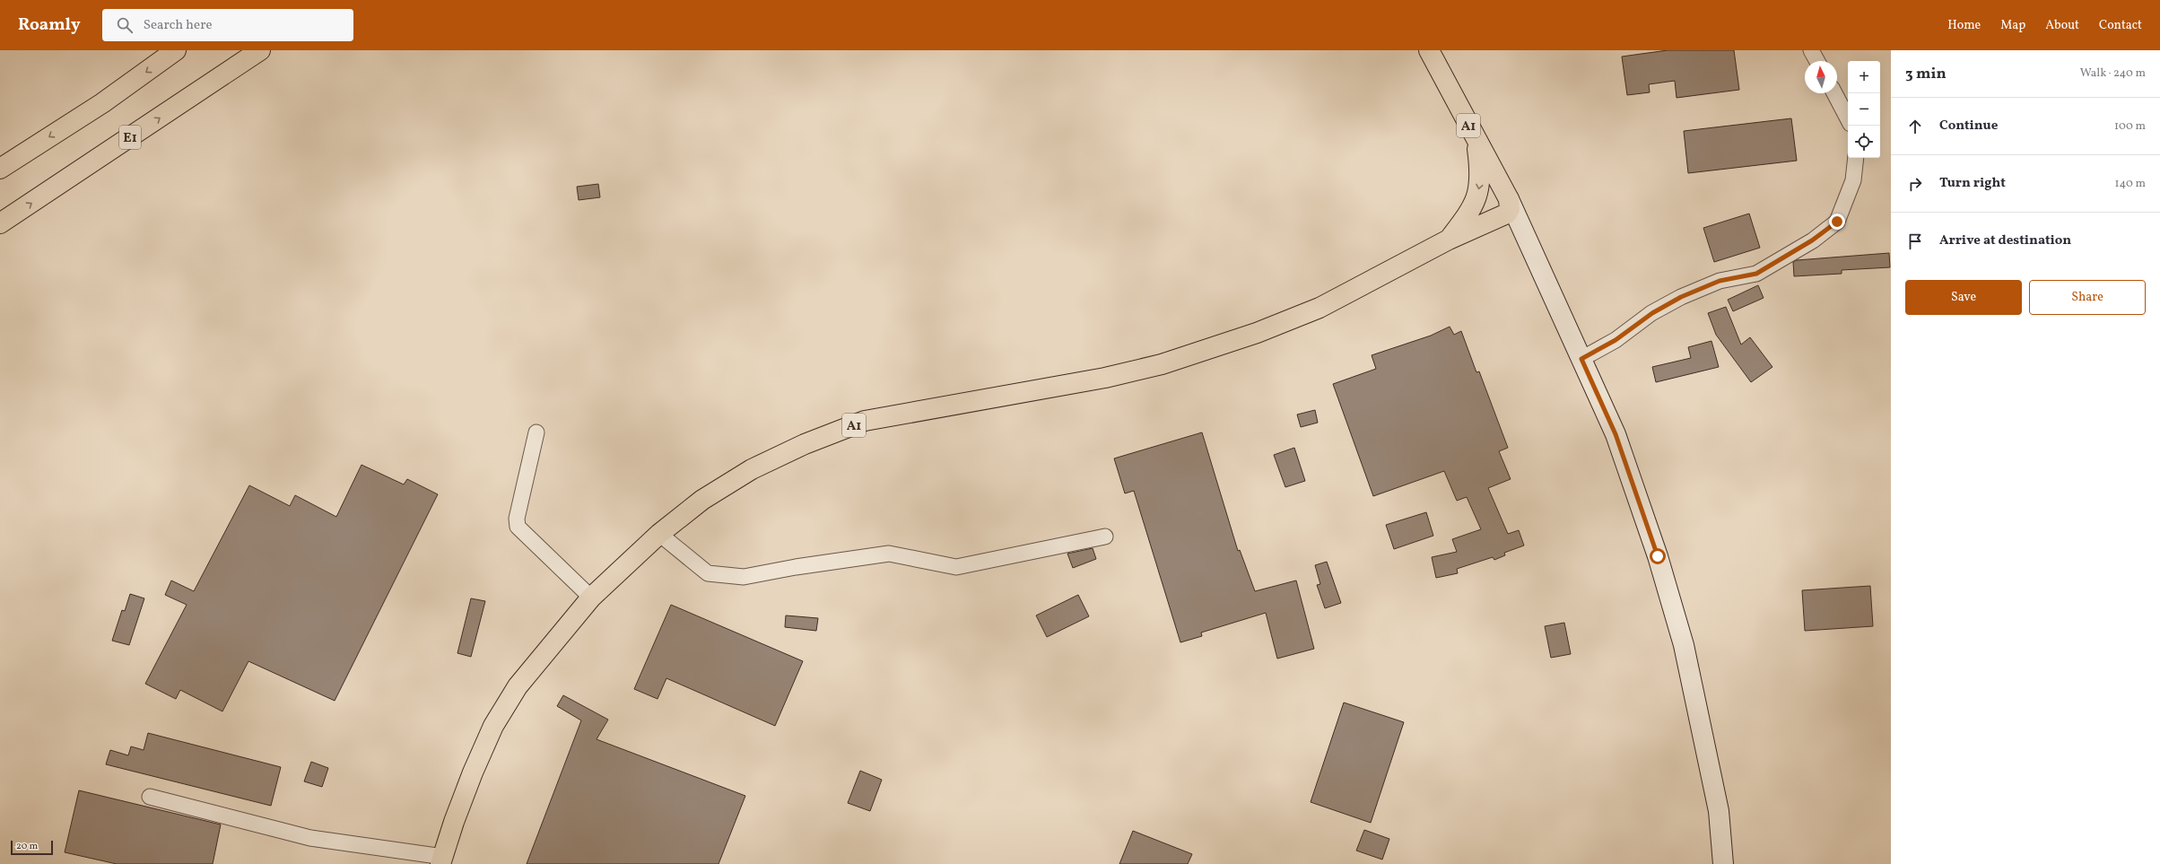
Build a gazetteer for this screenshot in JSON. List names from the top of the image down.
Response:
{
  "streets": {
    "highway": ["A1", "E1"]
  },
  "scale_bar": "20 m",
  "north": "top",
  "page": {
    "header": "Roamly",
    "search": "Search here",
    "nav": [
      "Home",
      "Map",
      "About",
      "Contact"
    ],
    "heading": ["3 min", "Walk · 240 m"],
    "map_buttons": ["+", "−"],
    "list": [
      ["Continue", "100 m"],
      ["Turn right", "140 m"],
      "Arrive at destination"
    ],
    "buttons": ["Save", "Share"],
    "scale": "20 m"
  }
}
